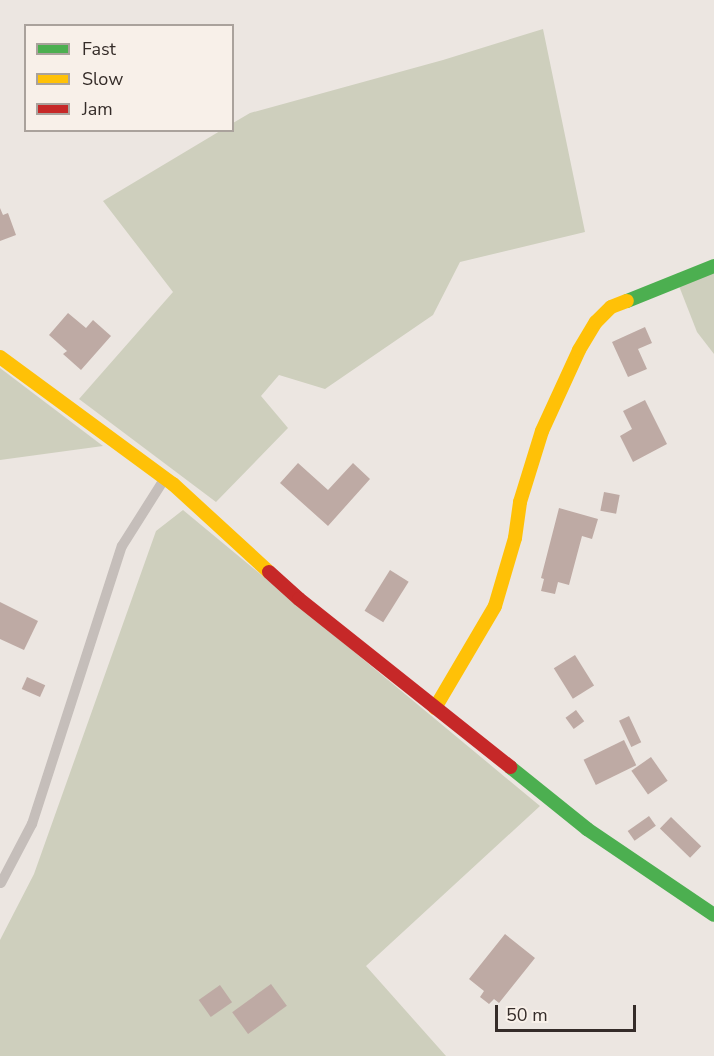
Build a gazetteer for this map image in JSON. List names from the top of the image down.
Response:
{
  "legend": ["Fast", "Slow", "Jam"],
  "scale_bar": "50 m"
}
